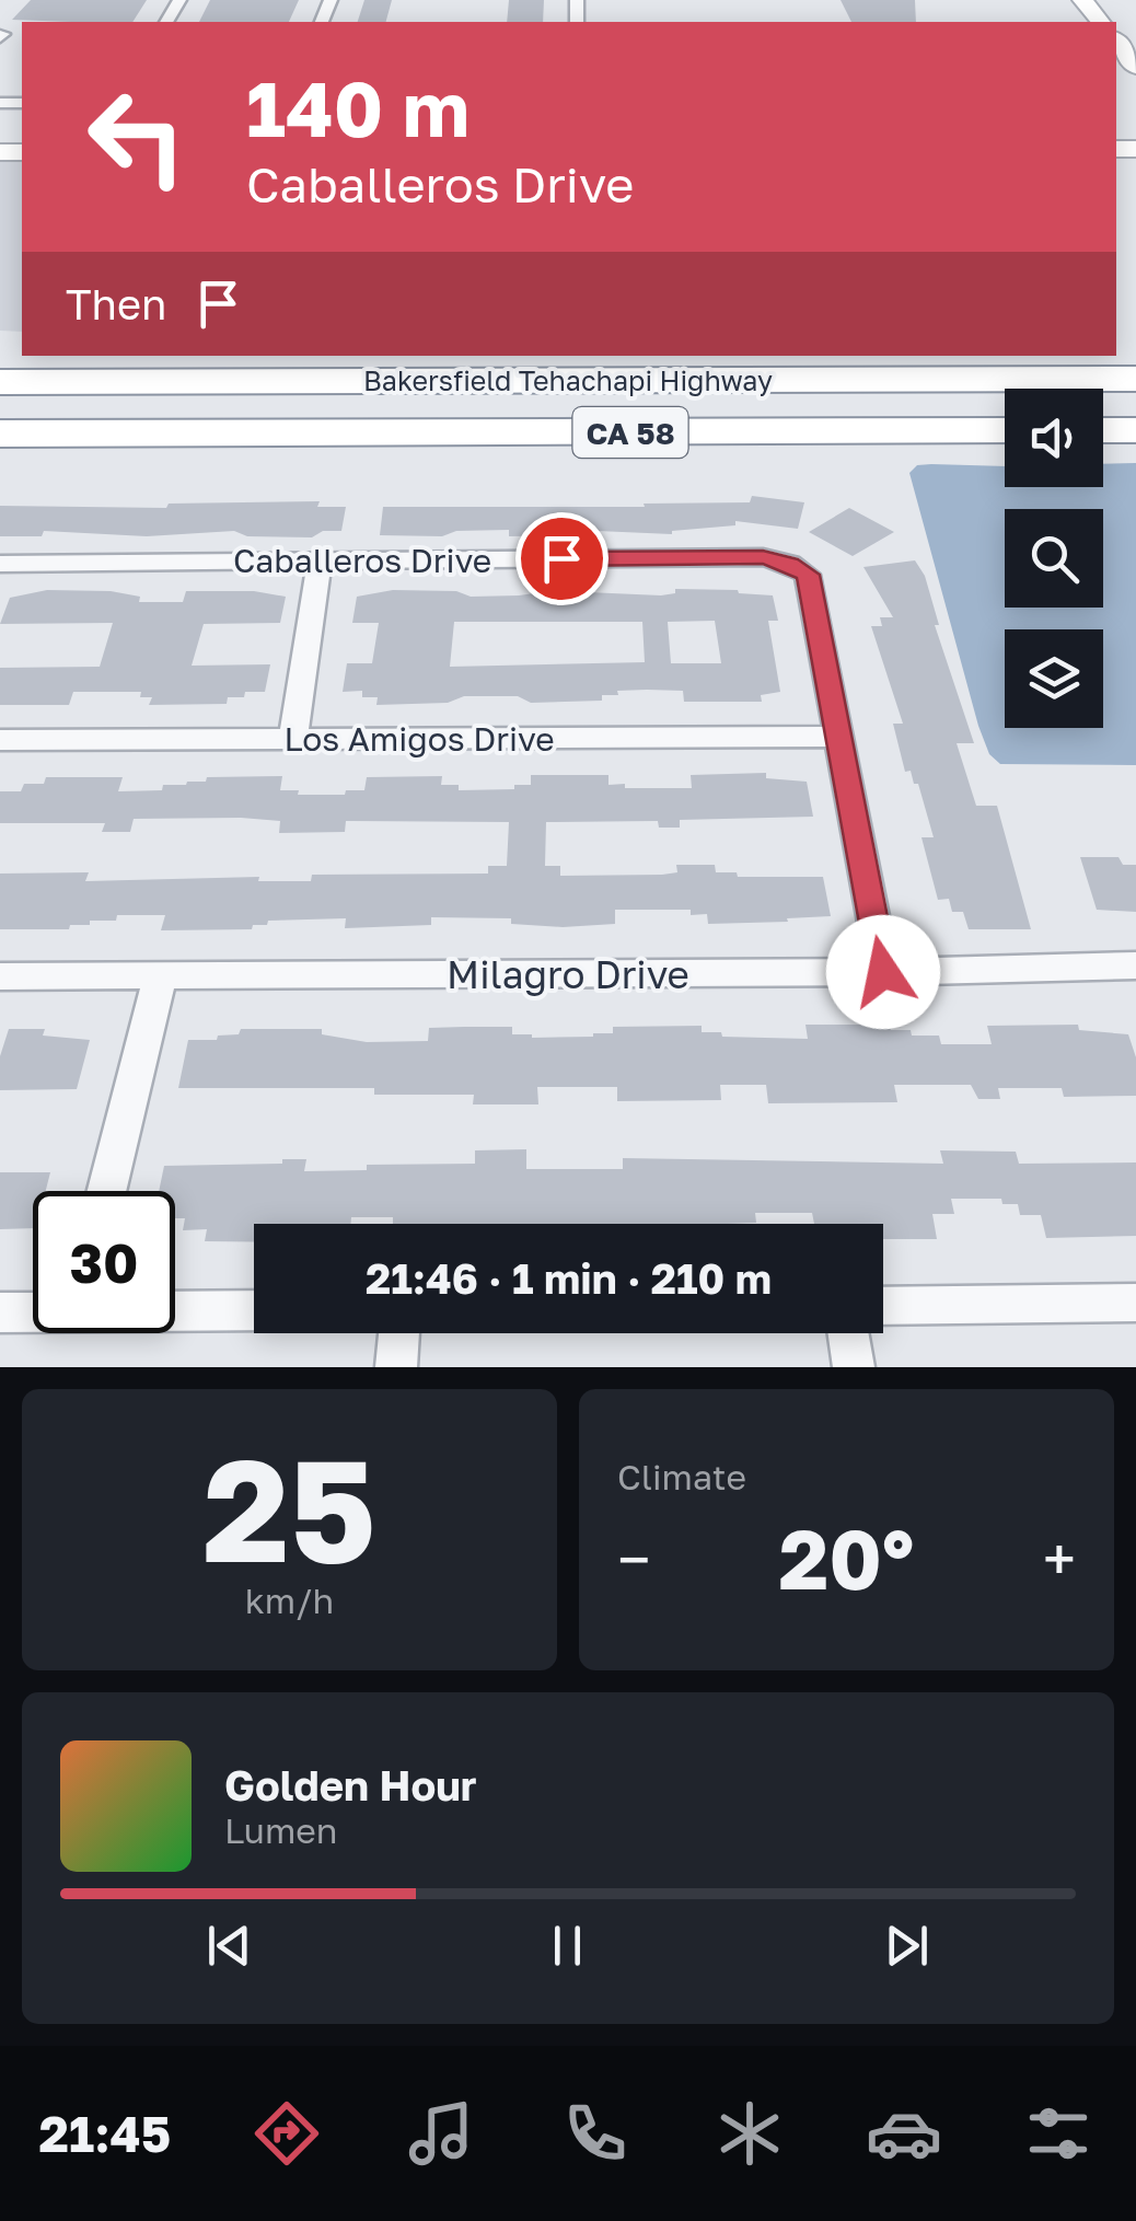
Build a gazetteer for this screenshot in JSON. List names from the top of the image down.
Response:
{
  "streets": {
    "highway": ["Bakersfield Tehachapi Highway", "CA 58"],
    "street": ["Caballeros Drive", "Los Amigos Drive", "Milagro Drive"]
  },
  "crossings": [
    ["Caballeros Drive", "Los Amigos Drive"]
  ],
  "page": {
    "turn": ["140 m", "Caballeros Drive"],
    "then": "Then",
    "limit": "30",
    "trip": "21:46 · 1 min · 210 m",
    "tile": [
      ["25", "km/h"],
      "Climate"
    ],
    "heat": ["−", "20°", "+"],
    "song": ["Golden Hour", "Lumen"],
    "tabs": "21:45"
  }
}
